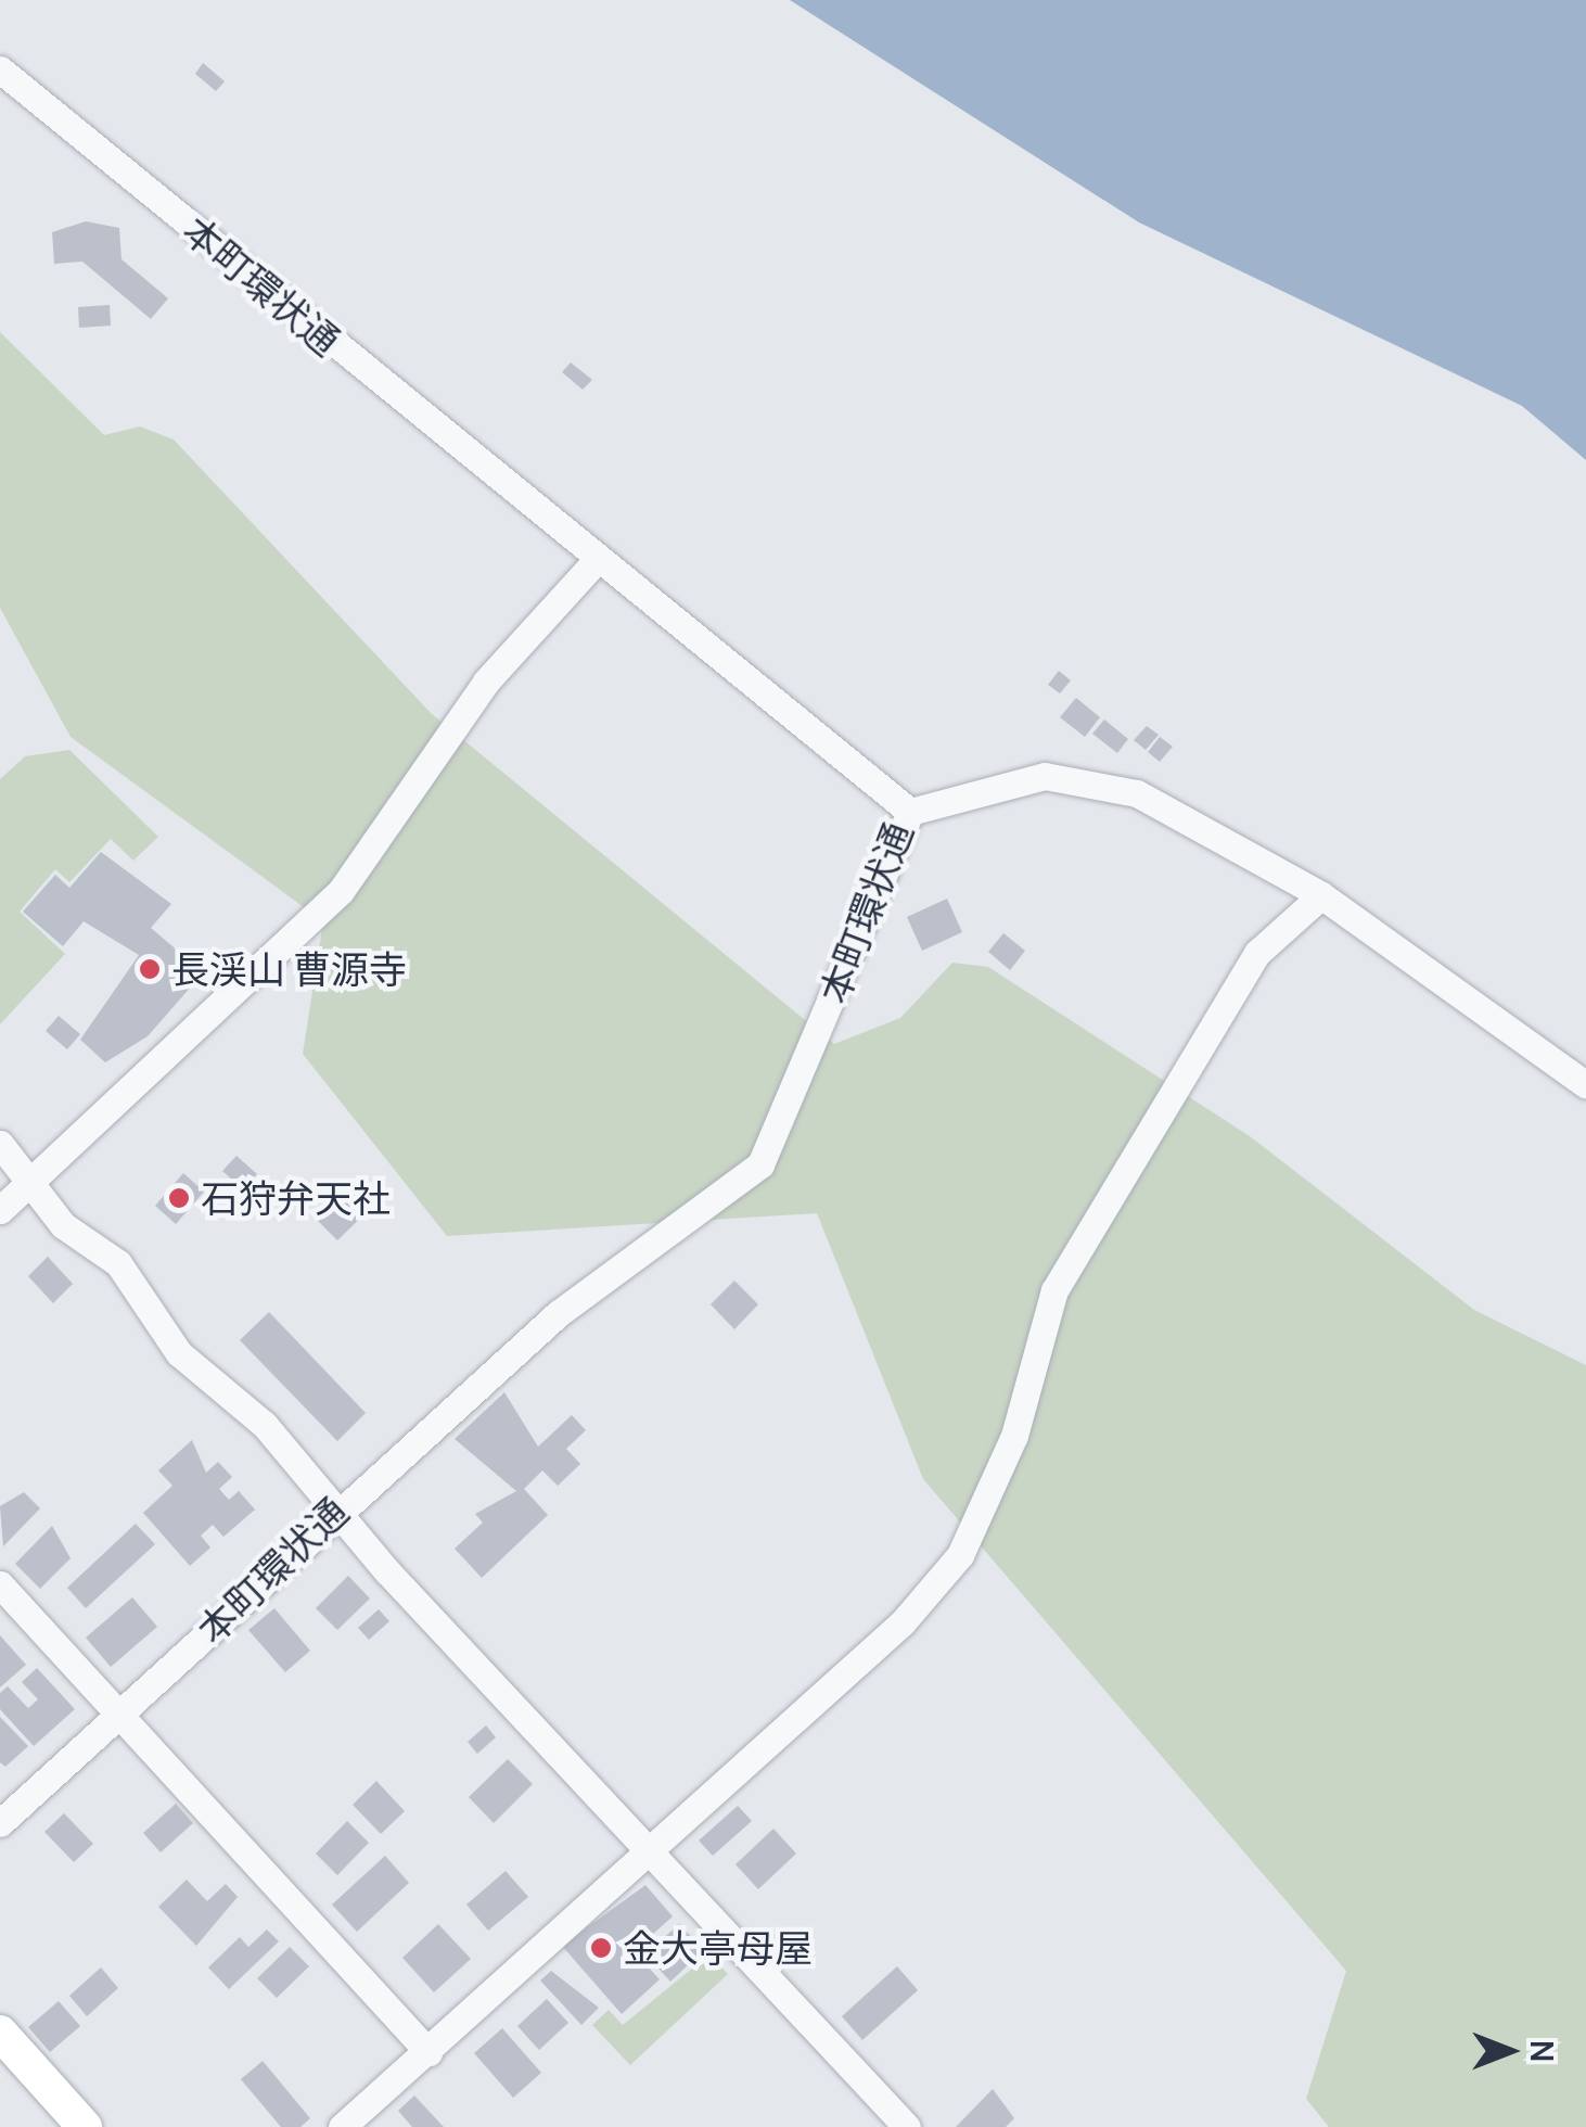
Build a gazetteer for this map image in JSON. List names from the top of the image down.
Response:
{
  "streets": {
    "street": ["本町環状通"]
  },
  "places": ["長渓山 曹源寺", "石狩弁天社", "金大亭母屋"],
  "north": "right"
}
